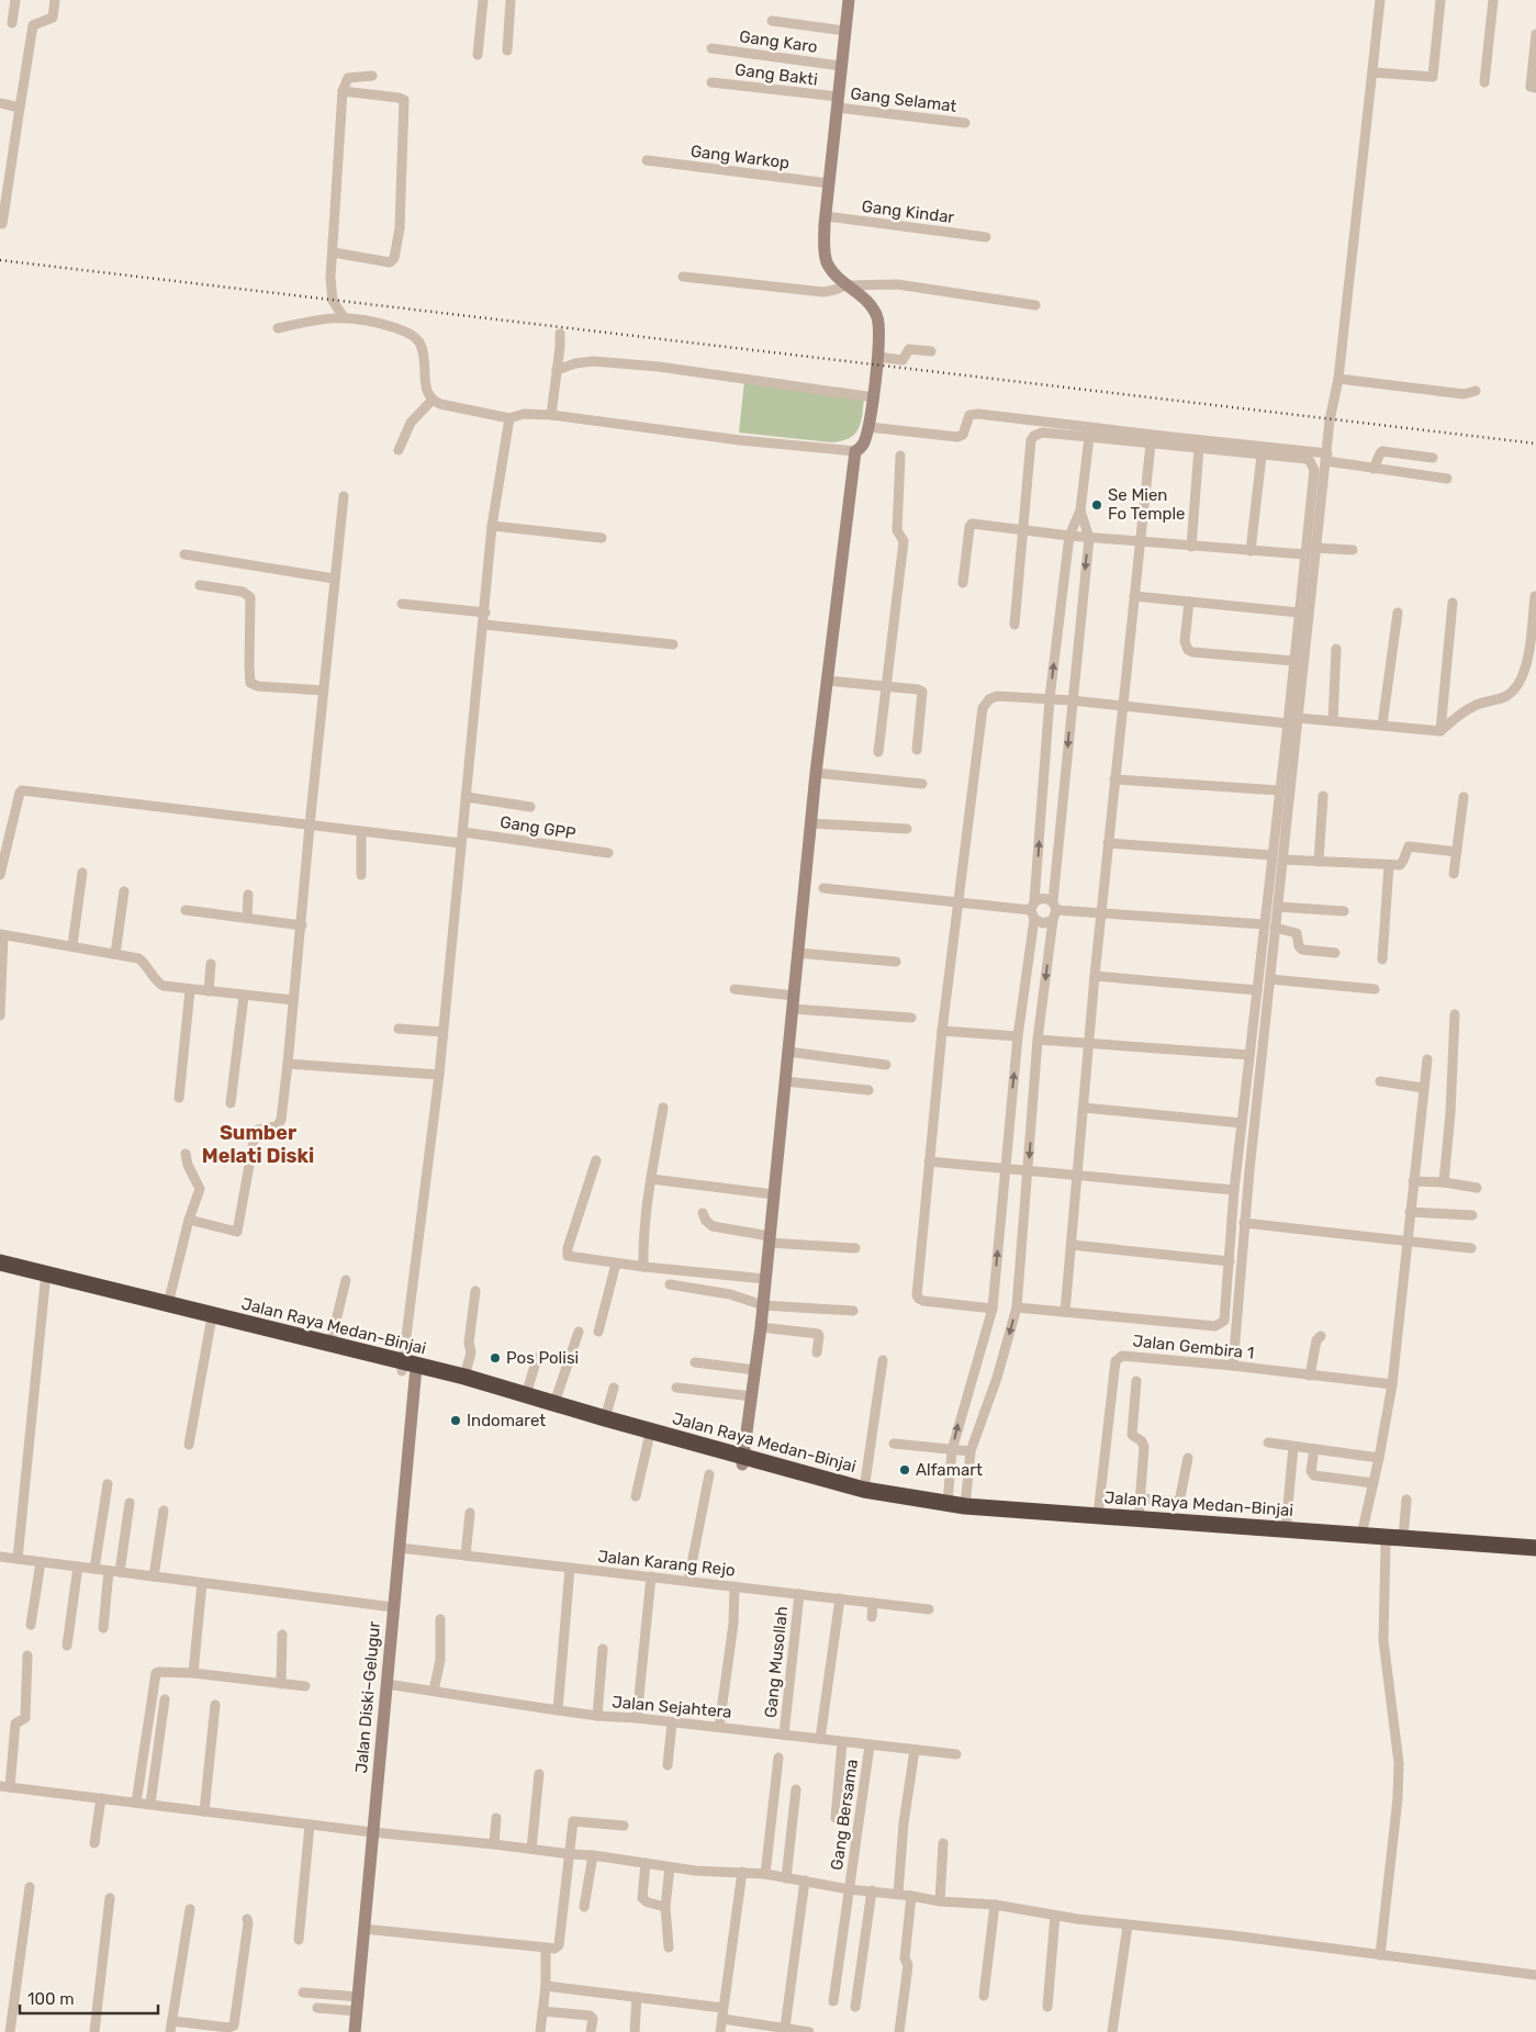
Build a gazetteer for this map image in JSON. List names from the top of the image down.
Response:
{
  "streets": {
    "highway": ["Jalan Raya Medan-Binjai"],
    "main road": ["Jalan Diski–Gelugur"],
    "street": [
      "Gang Karo",
      "Gang Bakti",
      "Gang Selamat",
      "Gang Warkop",
      "Gang Kindar",
      "Gang GPP",
      "Jalan Gembira 1",
      "Jalan Karang Rejo",
      "Gang Musollah",
      "Jalan Sejahtera",
      "Gang Bersama"
    ]
  },
  "crossings": [
    ["Gang Bakti", "Gang Selamat"],
    ["Jalan Raya Medan-Binjai", "Jalan Gembira 1"],
    ["Jalan Raya Medan-Binjai", "Jalan Diski–Gelugur"],
    ["Jalan Karang Rejo", "Gang Musollah"],
    ["Jalan Karang Rejo", "Jalan Diski–Gelugur"],
    ["Gang Musollah", "Jalan Sejahtera"],
    ["Jalan Diski–Gelugur", "Jalan Sejahtera"],
    ["Jalan Sejahtera", "Gang Bersama"]
  ],
  "districts": ["Sumber Melati Diski"],
  "places": [
    "Se Mien Fo Temple",
    "Pos Polisi",
    "Indomaret",
    "Alfamart"
  ],
  "scale_bar": "100 m"
}
